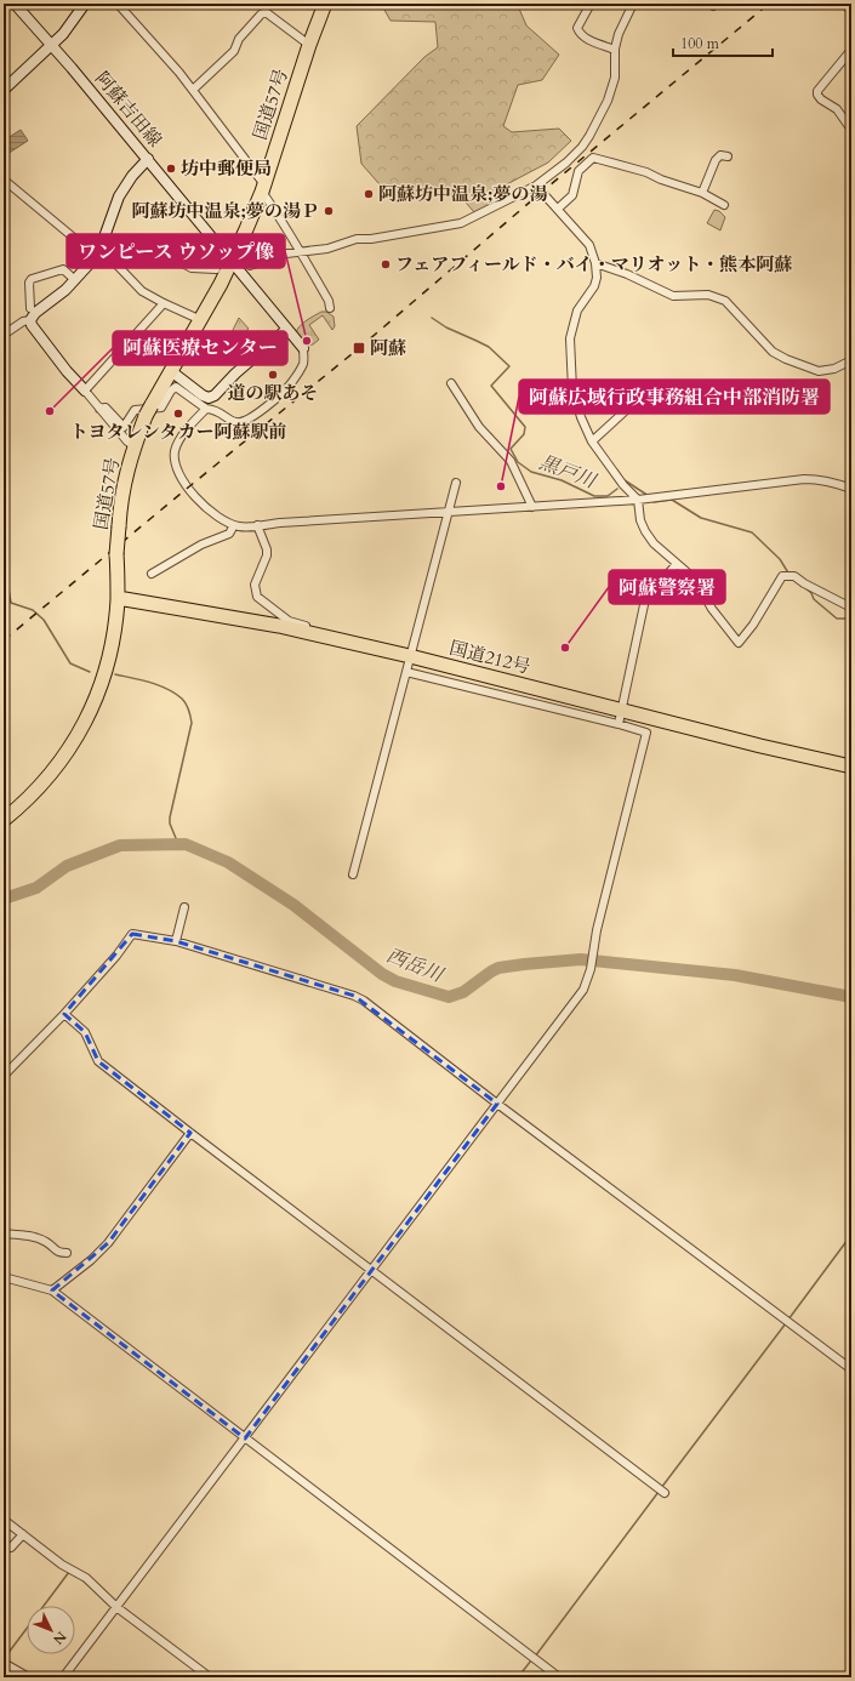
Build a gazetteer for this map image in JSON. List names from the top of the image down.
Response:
{
  "streets": {
    "highway": ["国道57号", "国道212号"],
    "street": ["阿蘇吉田線"]
  },
  "crossings": [
    ["国道57号", "阿蘇吉田線"],
    ["国道57号", "国道212号"]
  ],
  "water": ["黒戸川", "西岳川"],
  "places": {
    "other": [
      "坊中郵便局",
      "阿蘇坊中温泉;夢の湯",
      "阿蘇坊中温泉;夢の湯Ｐ",
      "フェアフィールド・バイ・マリオット・熊本阿蘇",
      "ワンピース ウソップ像",
      "道の駅あそ",
      "阿蘇医療センター",
      "トヨタレンタカー阿蘇駅前",
      "阿蘇広域行政事務組合中部消防署",
      "阿蘇警察署"
    ],
    "transit": ["阿蘇"]
  },
  "scale_bar": "100 m",
  "north": "bottom right"
}
